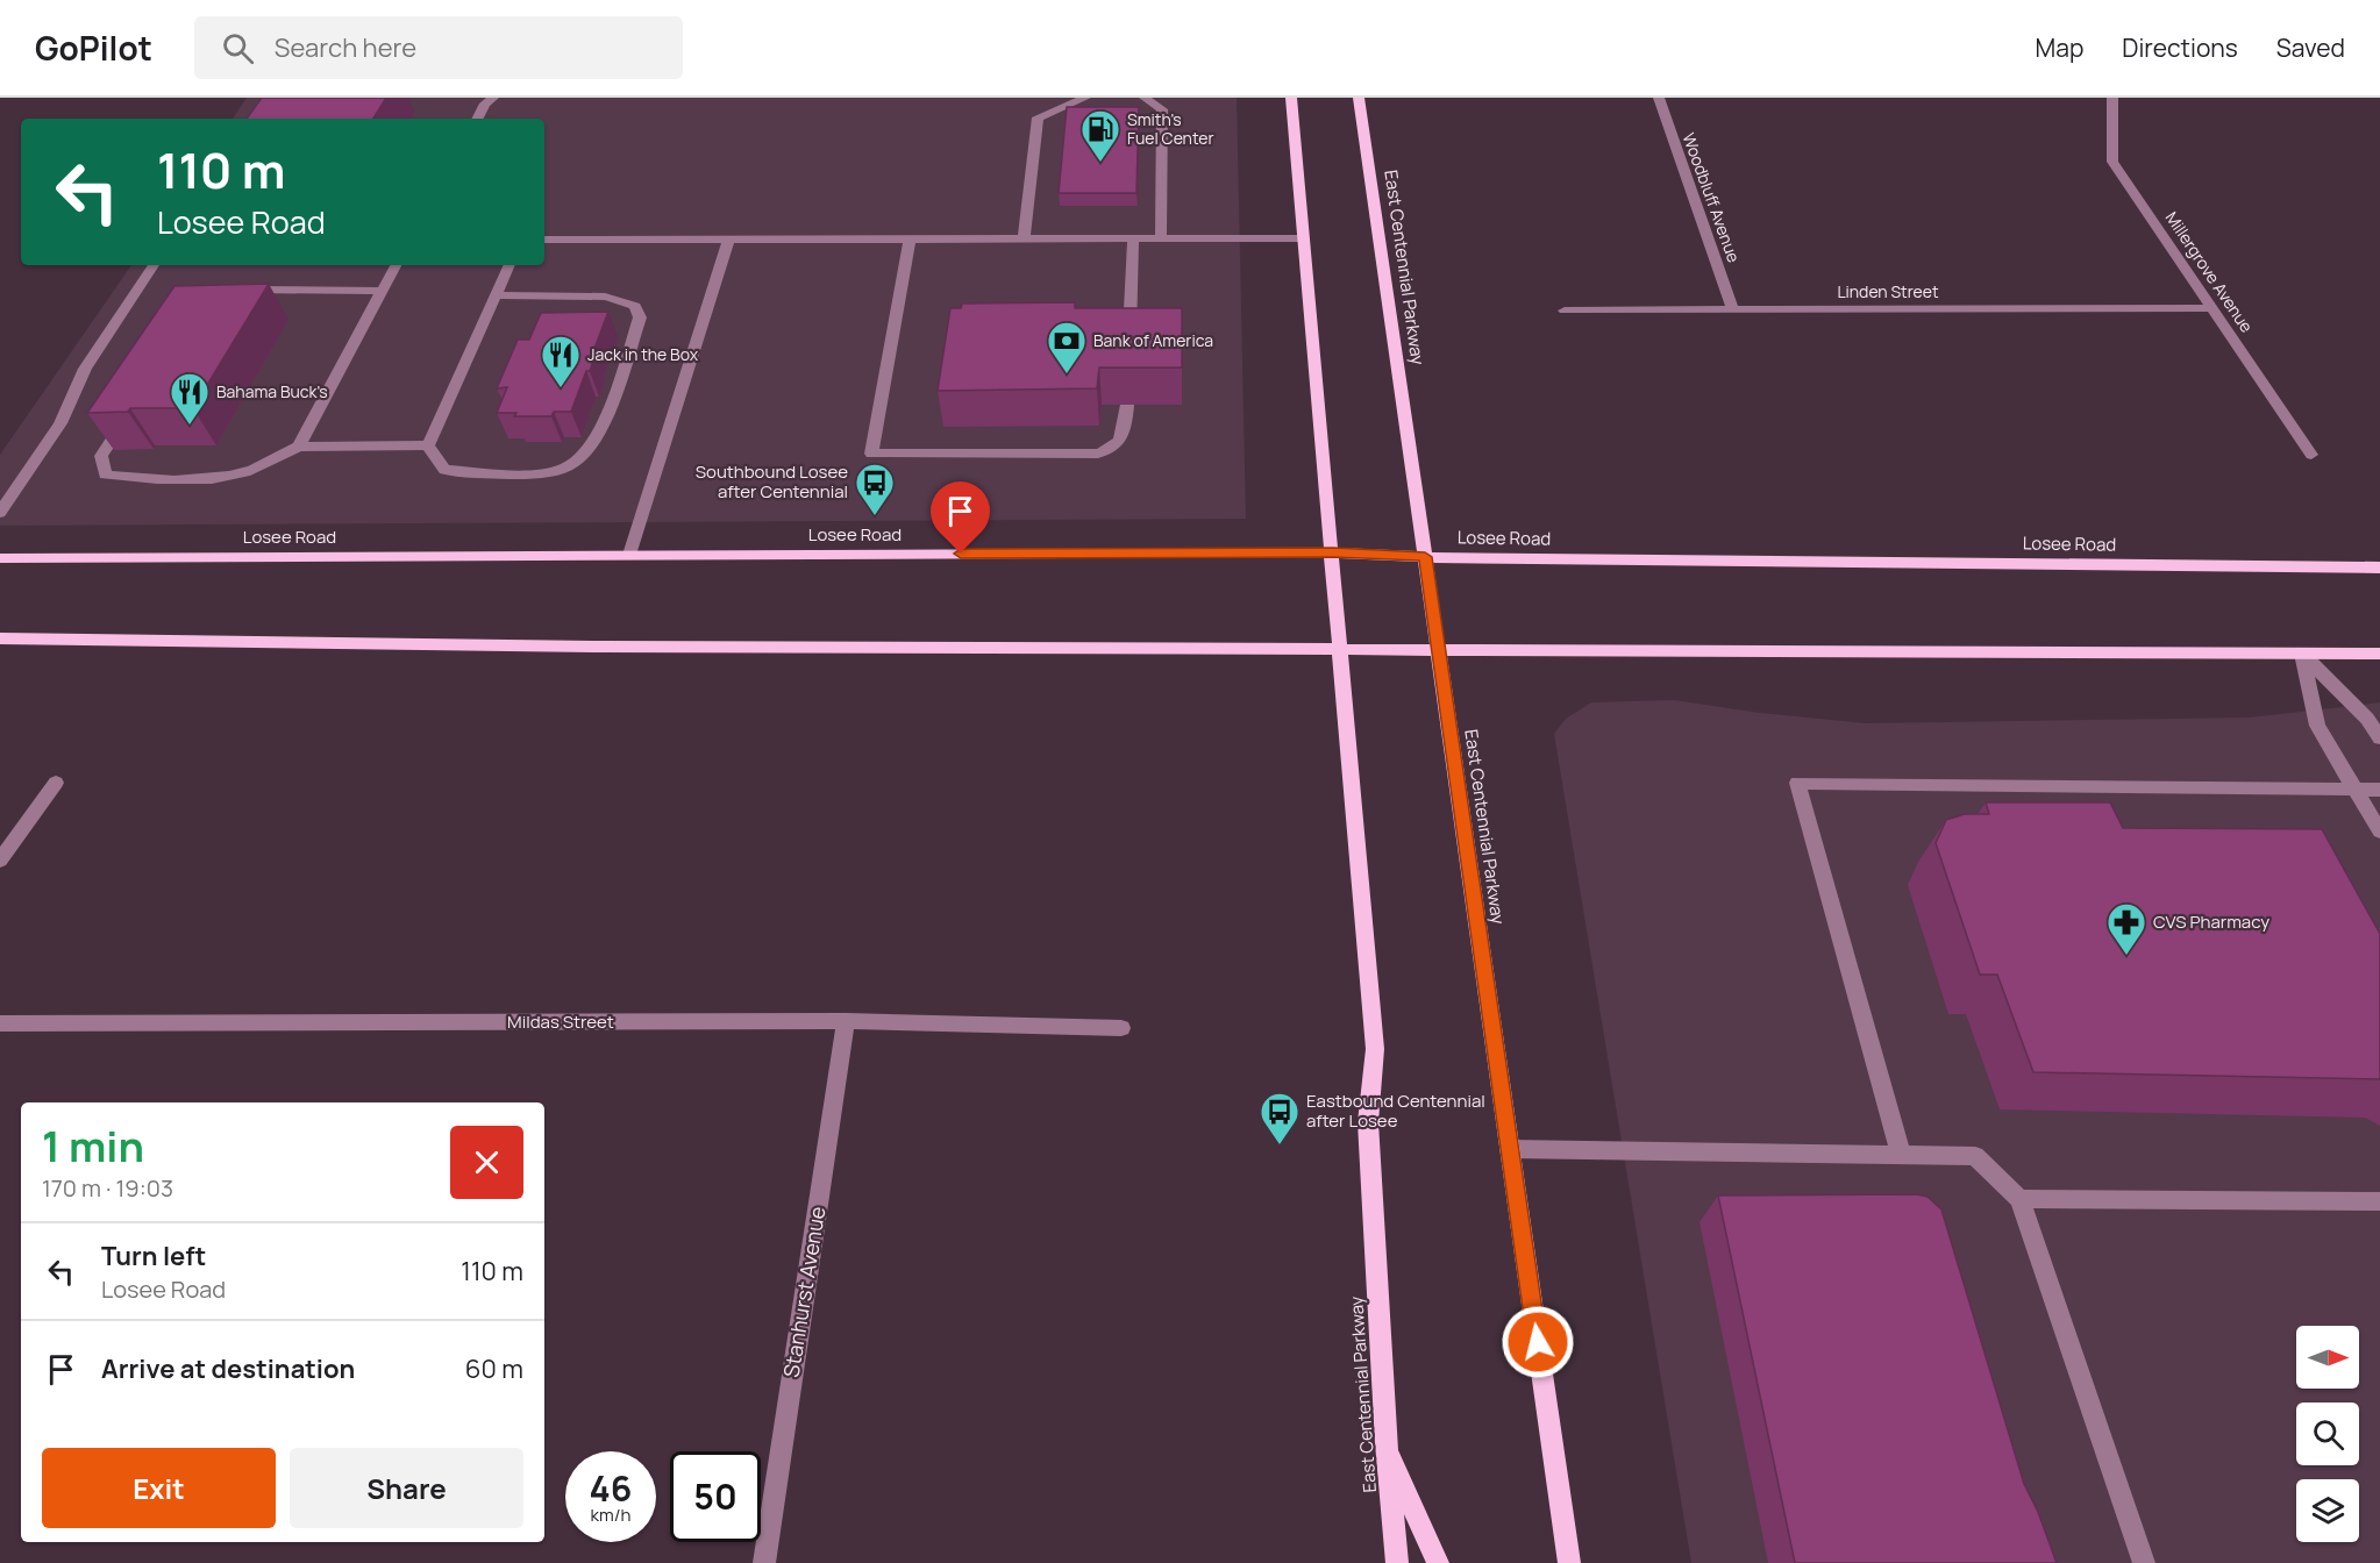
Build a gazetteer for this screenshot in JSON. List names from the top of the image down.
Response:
{
  "streets": {
    "main road": ["East Centennial Parkway", "Losee Road"],
    "street": [
      "Woodbluff Avenue",
      "Millergrove Avenue",
      "Linden Street",
      "Mildas Street",
      "Stanhurst Avenue"
    ]
  },
  "crossings": [
    ["Woodbluff Avenue", "Linden Street"],
    ["East Centennial Parkway", "Losee Road"],
    ["Millergrove Avenue", "Linden Street"],
    ["Mildas Street", "Stanhurst Avenue"]
  ],
  "places": {
    "fuel station": ["Smith's Fuel Center"],
    "bank": ["Bank of America"],
    "restaurant": ["Jack in the Box", "Bahama Buck's"],
    "bus stop": ["Southbound Losee after Centennial", "Eastbound Centennial after Losee"],
    "pharmacy": ["CVS Pharmacy"]
  },
  "north": "right",
  "page": {
    "header": "GoPilot",
    "search": "Search here",
    "nav": ["Map", "Directions", "Saved"],
    "turn": ["110 m", "Losee Road"],
    "heading": ["1 min", "170 m · 19:03"],
    "list": [
      {
        "name": "Turn left",
        "note": "Losee Road",
        "value": "110 m"
      },
      {
        "name": "Arrive at destination",
        "value": "60 m"
      }
    ],
    "buttons": ["Exit", "Share"],
    "speed": "46 km/h",
    "limit": "50"
  }
}
